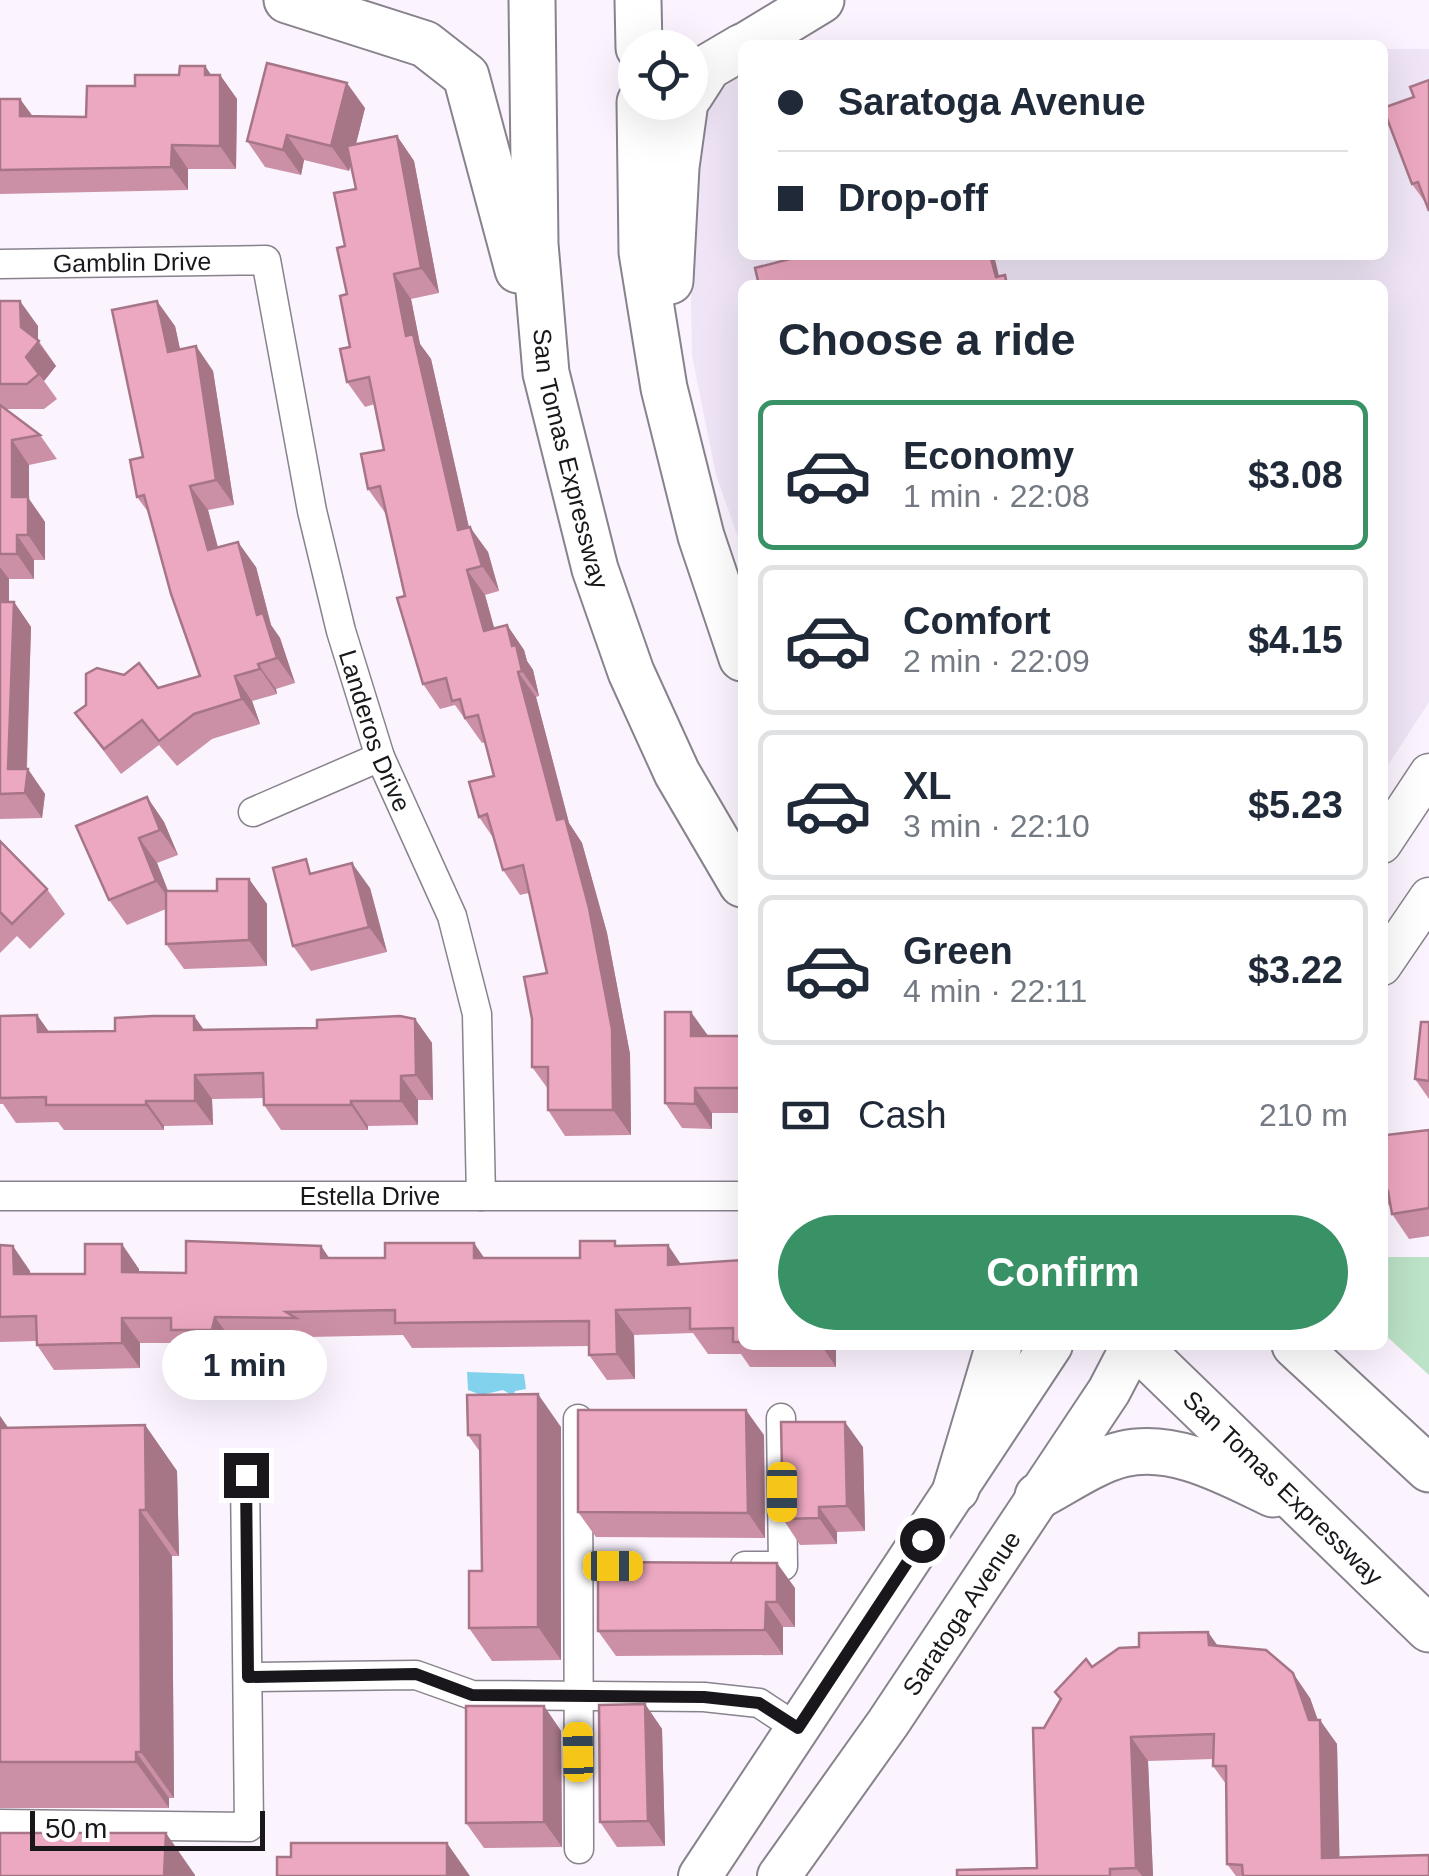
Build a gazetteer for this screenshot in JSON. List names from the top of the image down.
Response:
{
  "streets": {
    "highway": ["San Tomas Expressway"],
    "main road": ["Saratoga Avenue"],
    "street": ["Gamblin Drive", "Landeros Drive", "Estella Drive"]
  },
  "crossings": [
    ["Gamblin Drive", "Landeros Drive"],
    ["Landeros Drive", "Estella Drive"]
  ],
  "scale_bar": "50 m",
  "page": {
    "banner": ["Saratoga Avenue", "Drop-off"],
    "heading": "Choose a ride",
    "list": [
      {
        "name": "Economy",
        "note": "1 min · 22:08",
        "value": "$3.08"
      },
      {
        "name": "Comfort",
        "note": "2 min · 22:09",
        "value": "$4.15"
      },
      {
        "name": "XL",
        "note": "3 min · 22:10",
        "value": "$5.23"
      },
      {
        "name": "Green",
        "note": "4 min · 22:11",
        "value": "$3.22"
      }
    ],
    "pay": ["Cash", "210 m"],
    "buttons": "Confirm",
    "bubble": "1 min",
    "scale": "50 m"
  }
}
